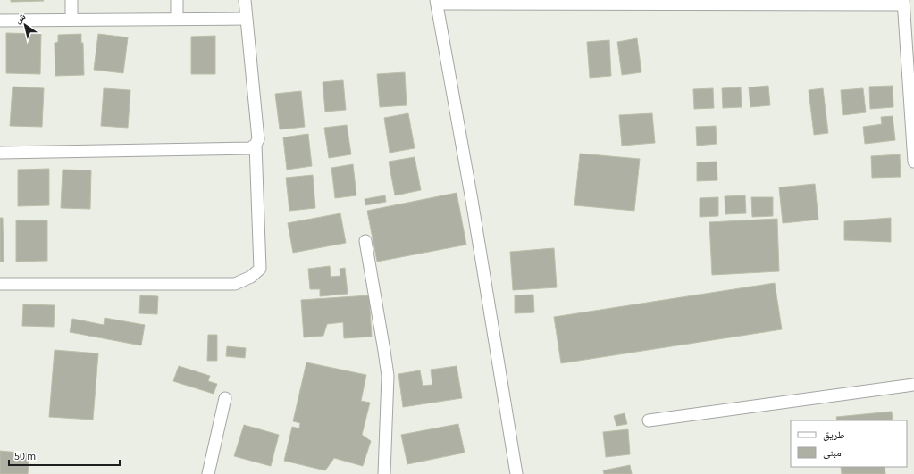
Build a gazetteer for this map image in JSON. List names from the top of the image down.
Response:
{
  "legend": ["طريق", "مبنى"],
  "scale_bar": "50 m",
  "north": "top left"
}
